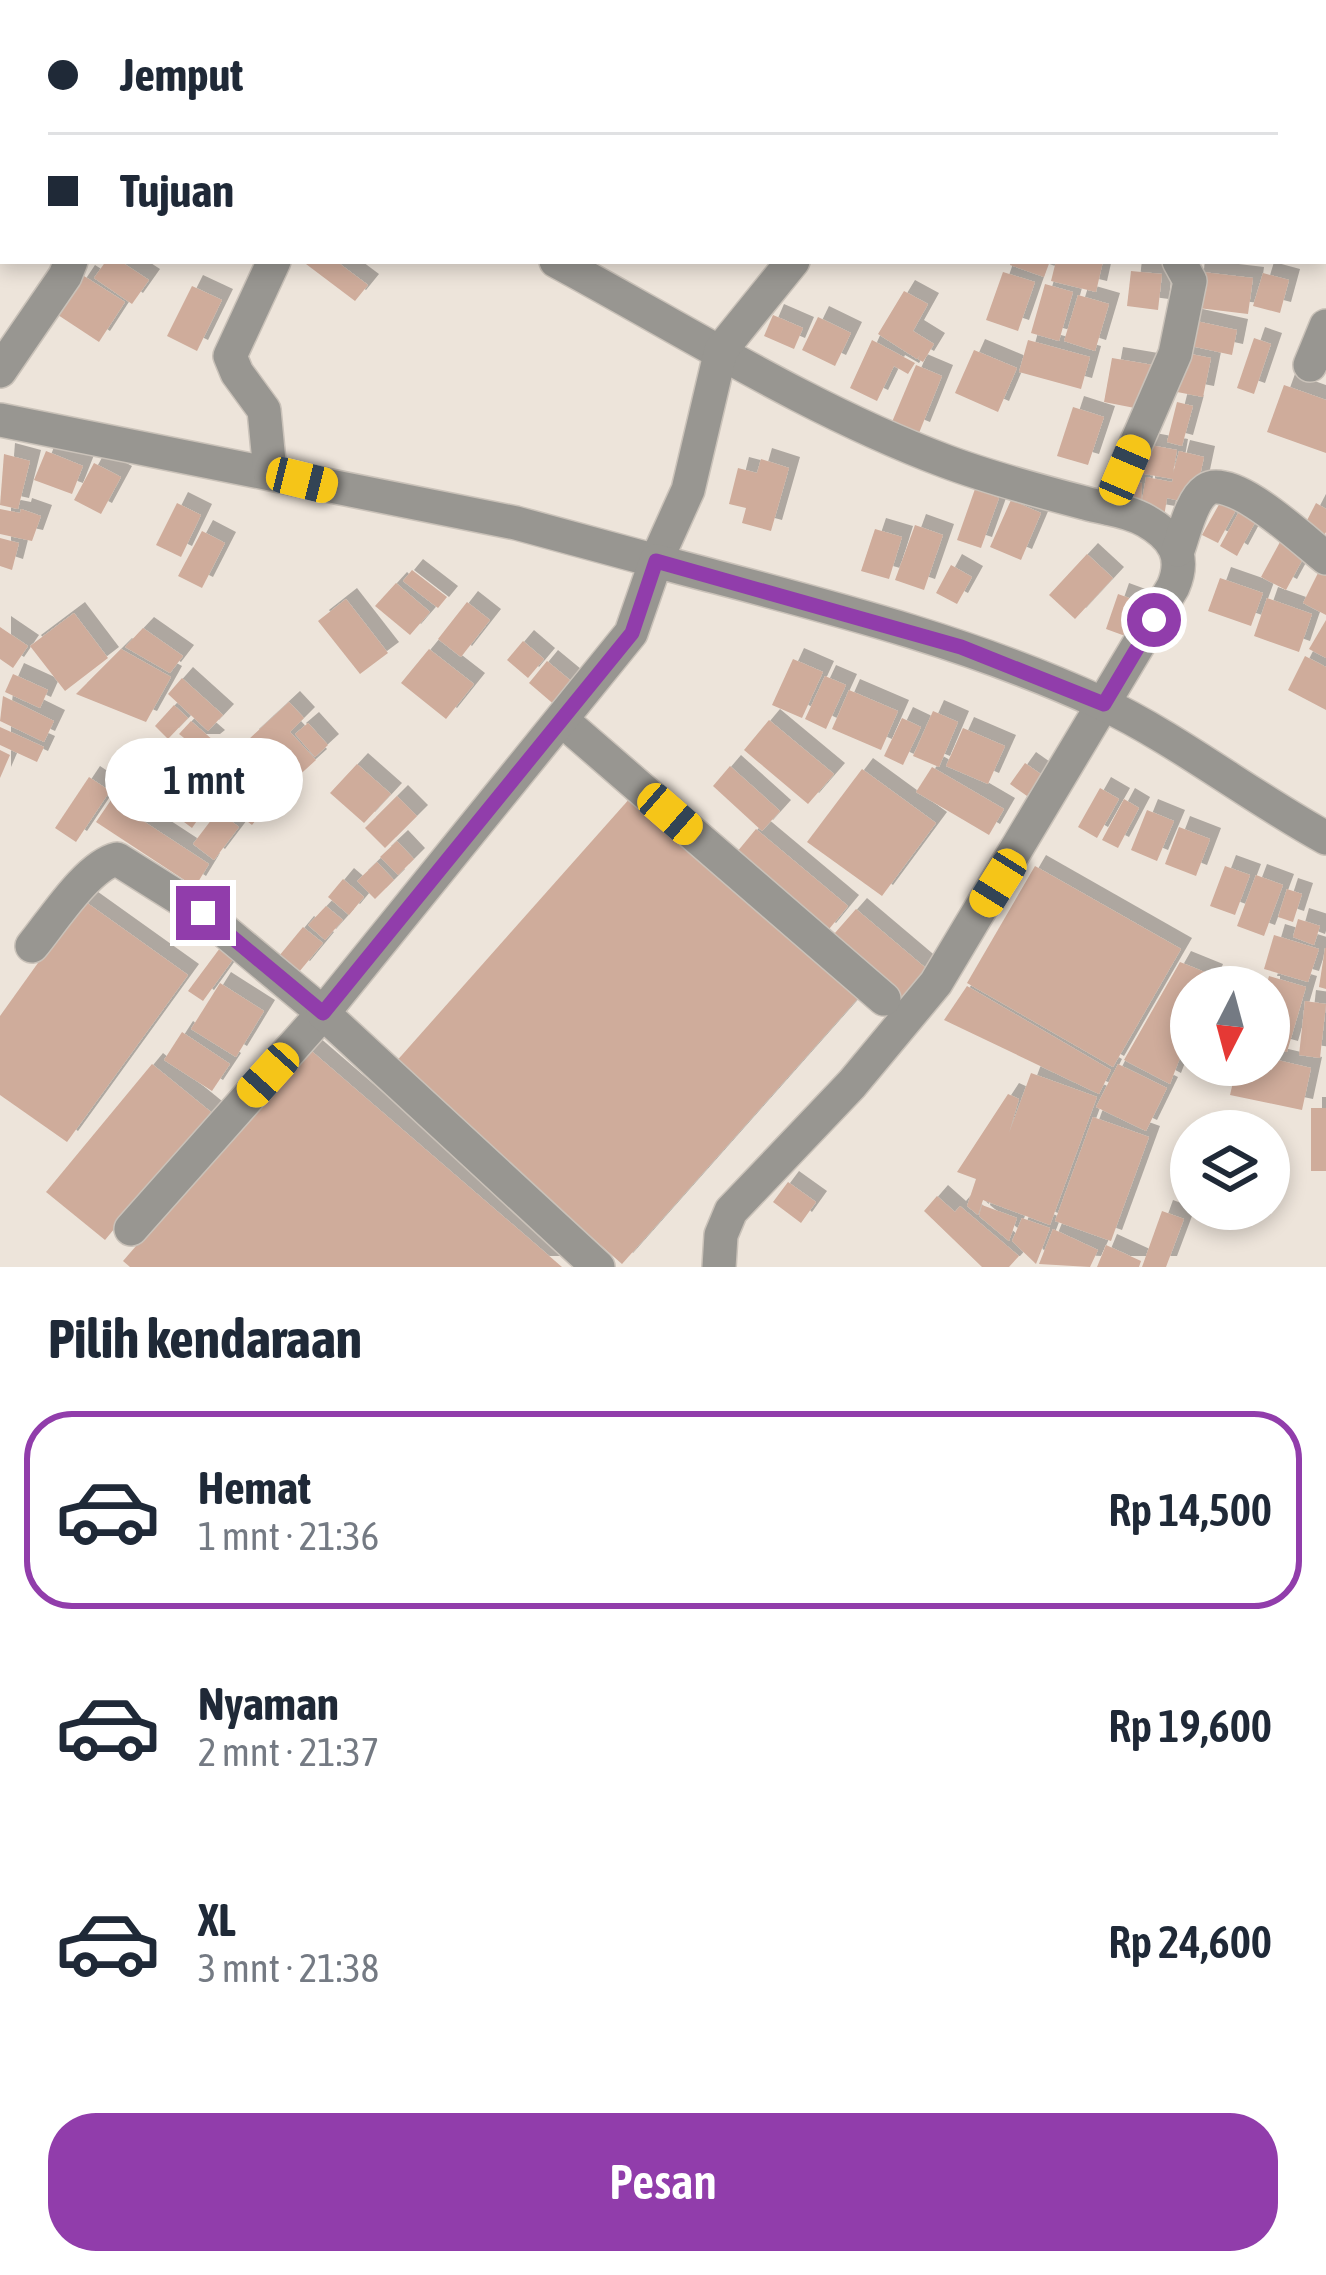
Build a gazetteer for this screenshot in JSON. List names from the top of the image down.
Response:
{
  "north": "bottom",
  "page": {
    "banner": ["Jemput", "Tujuan"],
    "bubble": "1 mnt",
    "heading": "Pilih kendaraan",
    "list": [
      {
        "name": "Hemat",
        "note": "1 mnt · 21:36",
        "value": "Rp 14,500"
      },
      {
        "name": "Nyaman",
        "note": "2 mnt · 21:37",
        "value": "Rp 19,600"
      },
      {
        "name": "XL",
        "note": "3 mnt · 21:38",
        "value": "Rp 24,600"
      }
    ],
    "buttons": "Pesan"
  }
}
